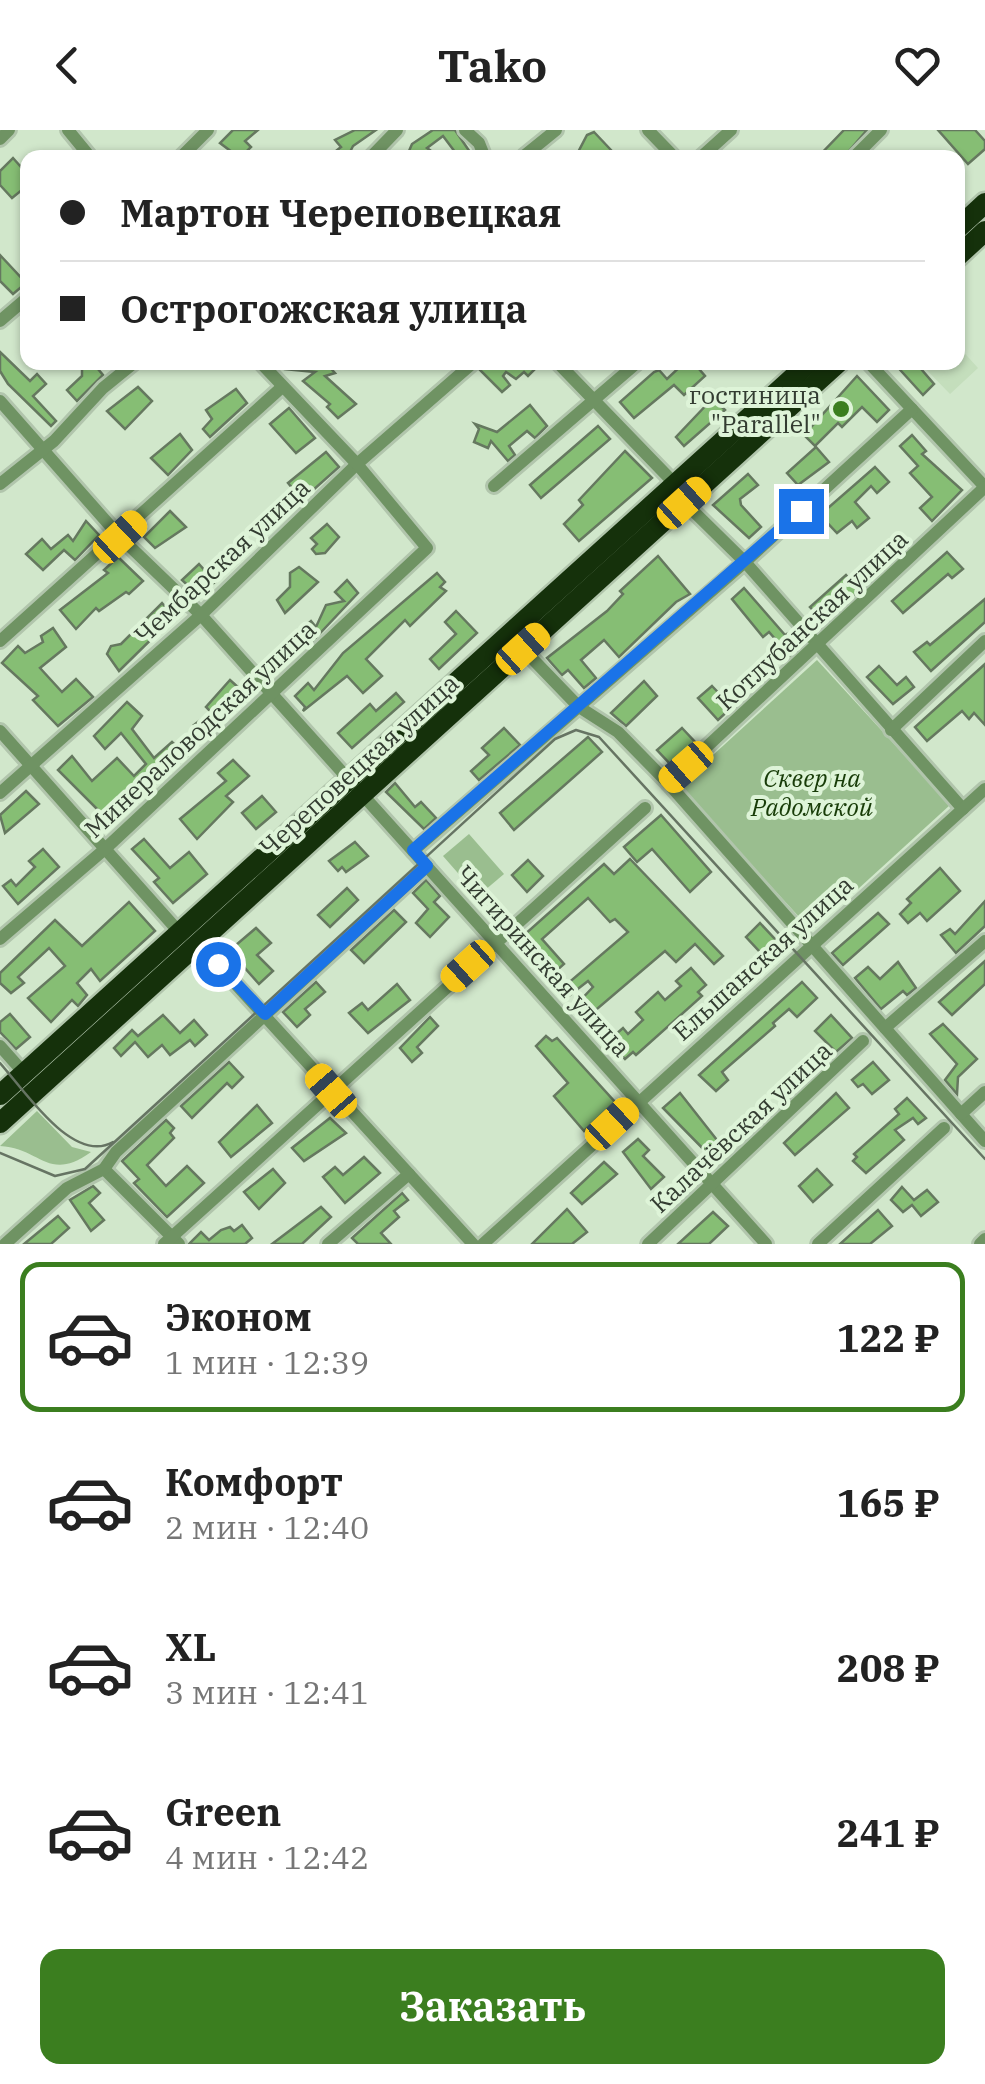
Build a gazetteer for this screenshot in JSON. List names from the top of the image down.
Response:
{
  "streets": {
    "highway": ["Череповецкая улица"],
    "street": [
      "Чембарская улица",
      "Котлубанская улица",
      "Минераловодская улица",
      "Ельшанская улица",
      "Чигиринская улица",
      "Калачёвская улица"
    ]
  },
  "crossings": [
    ["Чембарская улица", "Минераловодская улица"],
    ["Чембарская улица", "Чигиринская улица"],
    ["Минераловодская улица", "Чигиринская улица"],
    ["Череповецкая улица", "Чигиринская улица"],
    ["Ельшанская улица", "Чигиринская улица"],
    ["Чигиринская улица", "Калачёвская улица"]
  ],
  "parks": ["Сквер на Радомской"],
  "places": ["гостиница \"Parallel\""],
  "page": {
    "header": "Tako",
    "banner": ["Мартон Череповецкая", "Острогожская улица"],
    "list": [
      {
        "name": "Эконом",
        "note": "1 мин · 12:39",
        "value": "122 ₽"
      },
      {
        "name": "Комфорт",
        "note": "2 мин · 12:40",
        "value": "165 ₽"
      },
      {
        "name": "XL",
        "note": "3 мин · 12:41",
        "value": "208 ₽"
      },
      {
        "name": "Green",
        "note": "4 мин · 12:42",
        "value": "241 ₽"
      }
    ],
    "buttons": "Заказать"
  }
}
